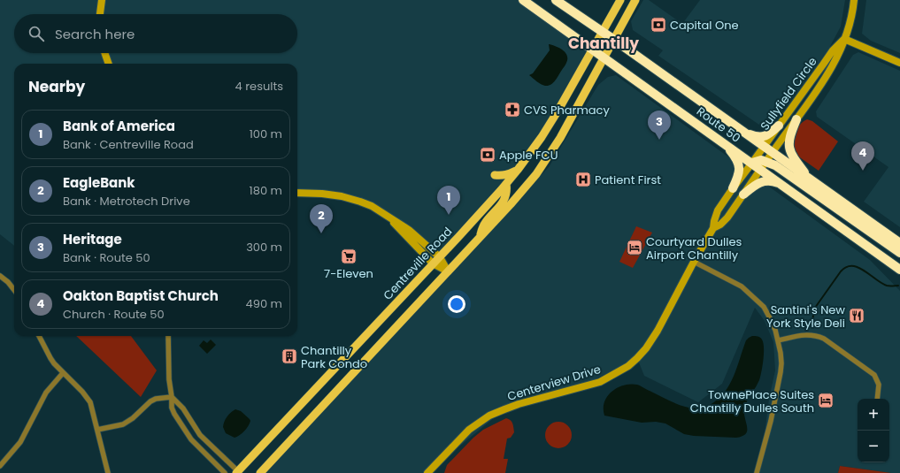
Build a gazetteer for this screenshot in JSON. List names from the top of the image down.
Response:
{
  "streets": {
    "highway": ["Route 50"],
    "main road": ["Centreville Road"],
    "street": ["Sullyfield Circle", "Centerview Drive"]
  },
  "crossings": [
    ["Sullyfield Circle", "Route 50"],
    ["Sullyfield Circle", "Centerview Drive"],
    ["Route 50", "Centreville Road"],
    ["Route 50", "Centerview Drive"]
  ],
  "districts": ["Chantilly"],
  "places": {
    "bank": ["Capital One", "Apple FCU"],
    "pharmacy": ["CVS Pharmacy"],
    "hospital": ["Patient First"],
    "hotel": ["Courtyard Dulles Airport Chantilly", "TownePlace Suites Chantilly Dulles South"],
    "supermarket": ["7-Eleven"],
    "restaurant": ["Santini's New York Style Deli"],
    "building": ["Chantilly Park Condo"]
  },
  "page": {
    "search": "Search here",
    "heading": ["Nearby", "4 results"],
    "list": [
      {
        "mark": "1",
        "name": "Bank of America",
        "note": "Bank · Centreville Road",
        "value": "100 m"
      },
      {
        "mark": "2",
        "name": "EagleBank",
        "note": "Bank · Metrotech Drive",
        "value": "180 m"
      },
      {
        "mark": "3",
        "name": "Heritage",
        "note": "Bank · Route 50",
        "value": "300 m"
      },
      {
        "mark": "4",
        "name": "Oakton Baptist Church",
        "note": "Church · Route 50",
        "value": "490 m"
      }
    ],
    "pins": [
      "3",
      "4",
      "1",
      "2"
    ],
    "map_buttons": ["+", "−"]
  }
}
